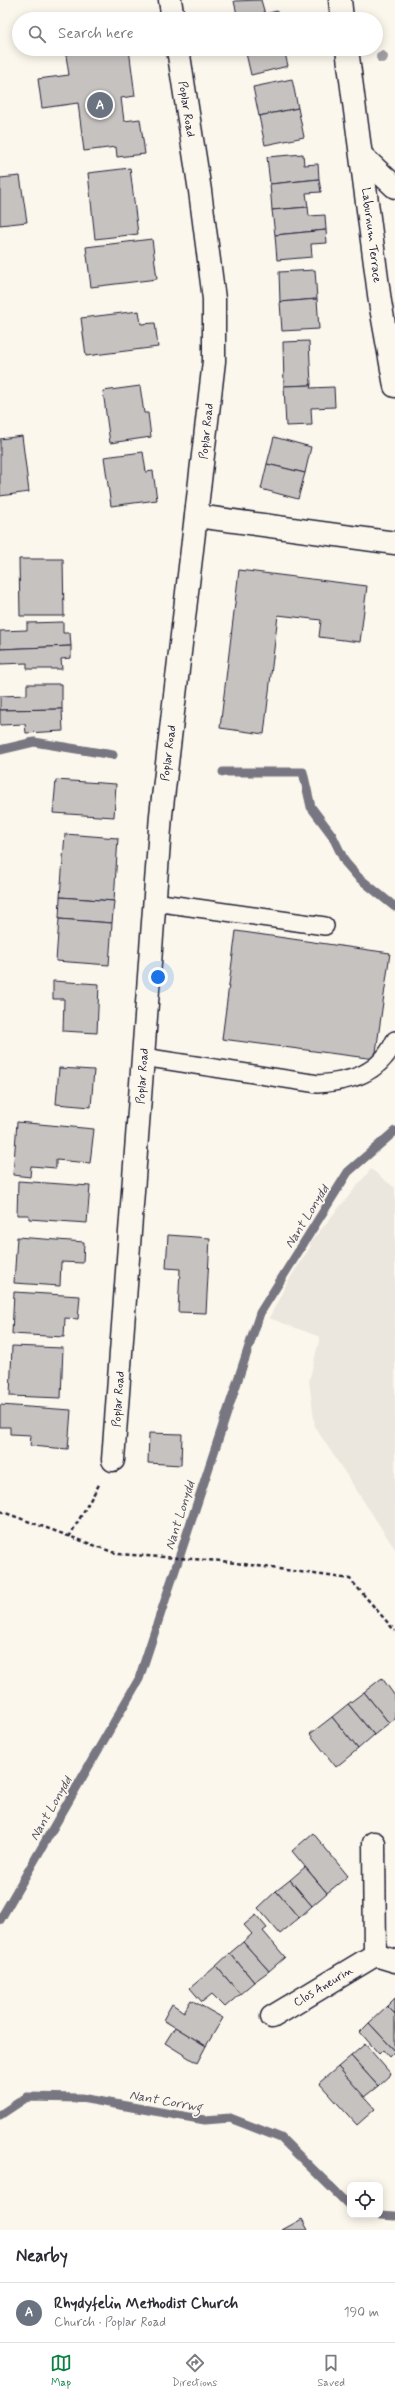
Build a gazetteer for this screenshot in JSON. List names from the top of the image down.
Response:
{
  "streets": {
    "street": ["Poplar Road", "Laburnum Terrace", "Clos Aneurin"]
  },
  "water": ["Nant Lonydd", "Nant Corrwg"],
  "page": {
    "search": "Search here",
    "pins": "A",
    "heading": "Nearby",
    "list": [
      {
        "mark": "A",
        "name": "Rhydyfelin Methodist Church",
        "note": "Church · Poplar Road",
        "value": "190 m"
      }
    ],
    "nav": ["Map", "Directions", "Saved"]
  }
}
